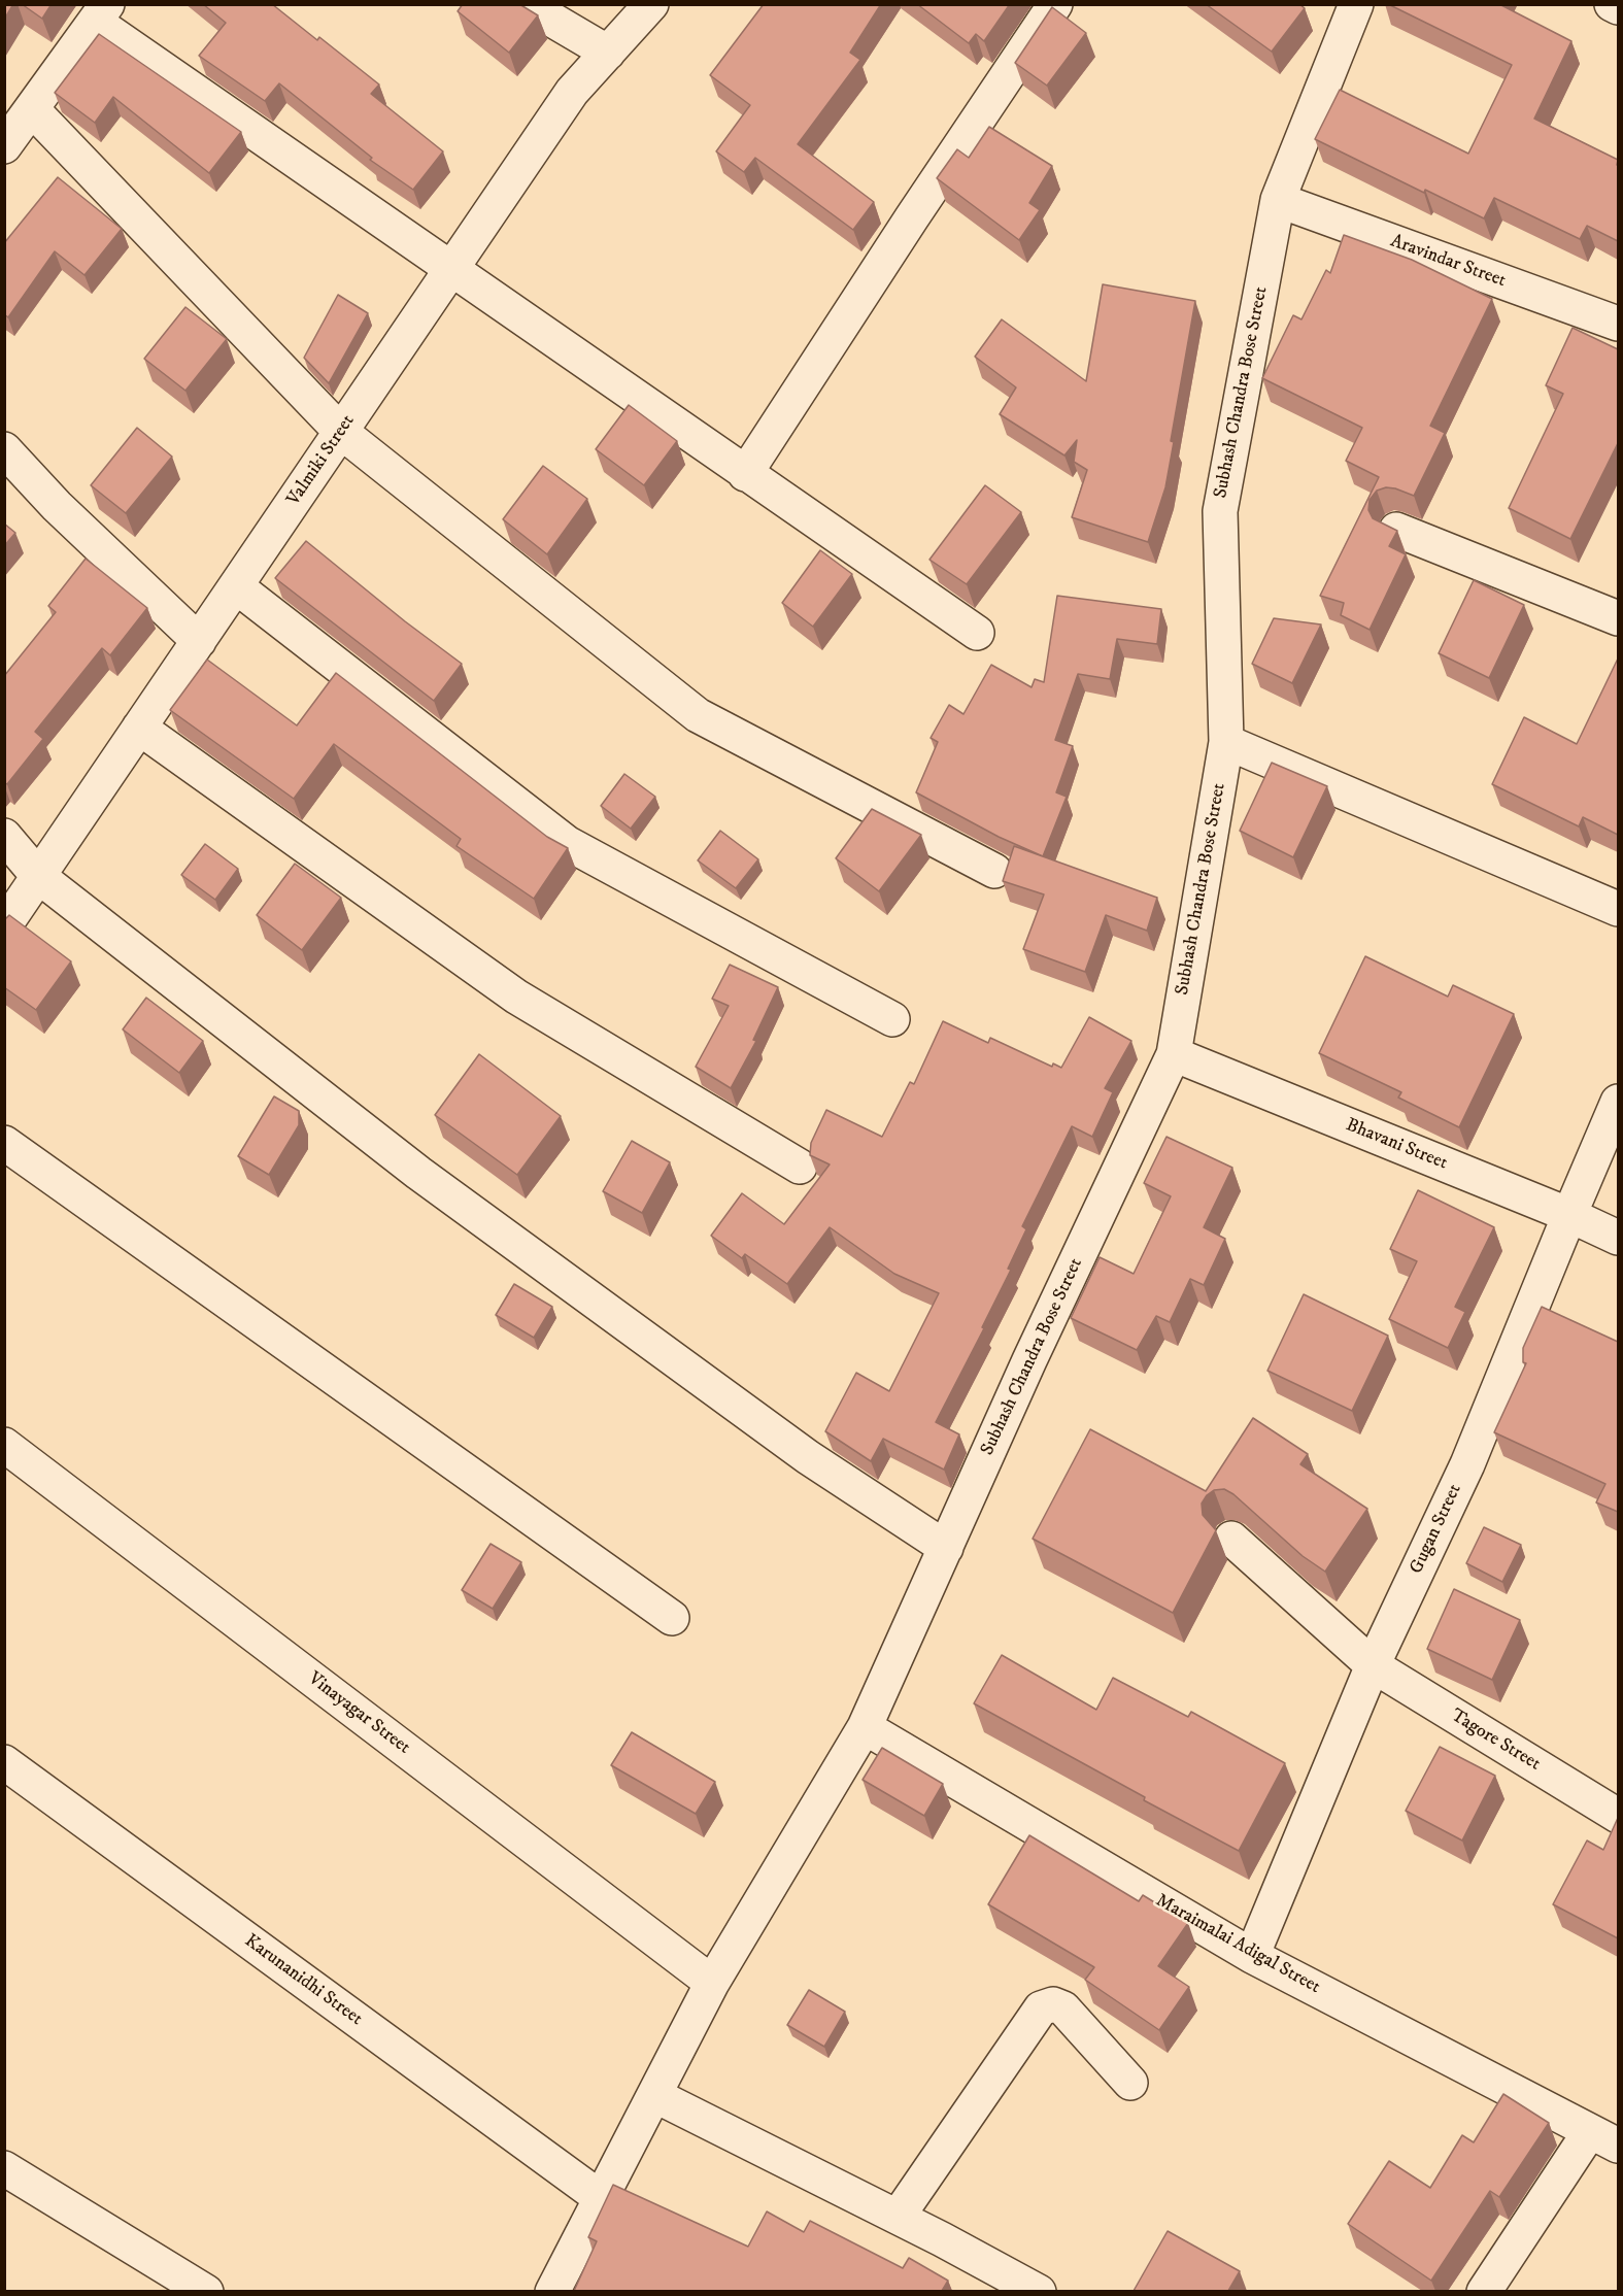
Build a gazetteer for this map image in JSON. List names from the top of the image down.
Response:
{
  "streets": {
    "street": [
      "Aravindar Street",
      "Subhash Chandra Bose Street",
      "Valmiki Street",
      "Bhavani Street",
      "Gugan Street",
      "Vinayagar Street",
      "Tagore Street",
      "Maraimalai Adigal Street",
      "Karunanidhi Street"
    ]
  },
  "crossings": [
    ["Aravindar Street", "Subhash Chandra Bose Street"],
    ["Subhash Chandra Bose Street", "Bhavani Street"],
    ["Subhash Chandra Bose Street", "Vinayagar Street"],
    ["Subhash Chandra Bose Street", "Maraimalai Adigal Street"],
    ["Subhash Chandra Bose Street", "Karunanidhi Street"],
    ["Bhavani Street", "Gugan Street"],
    ["Gugan Street", "Tagore Street"],
    ["Gugan Street", "Maraimalai Adigal Street"]
  ]
}
